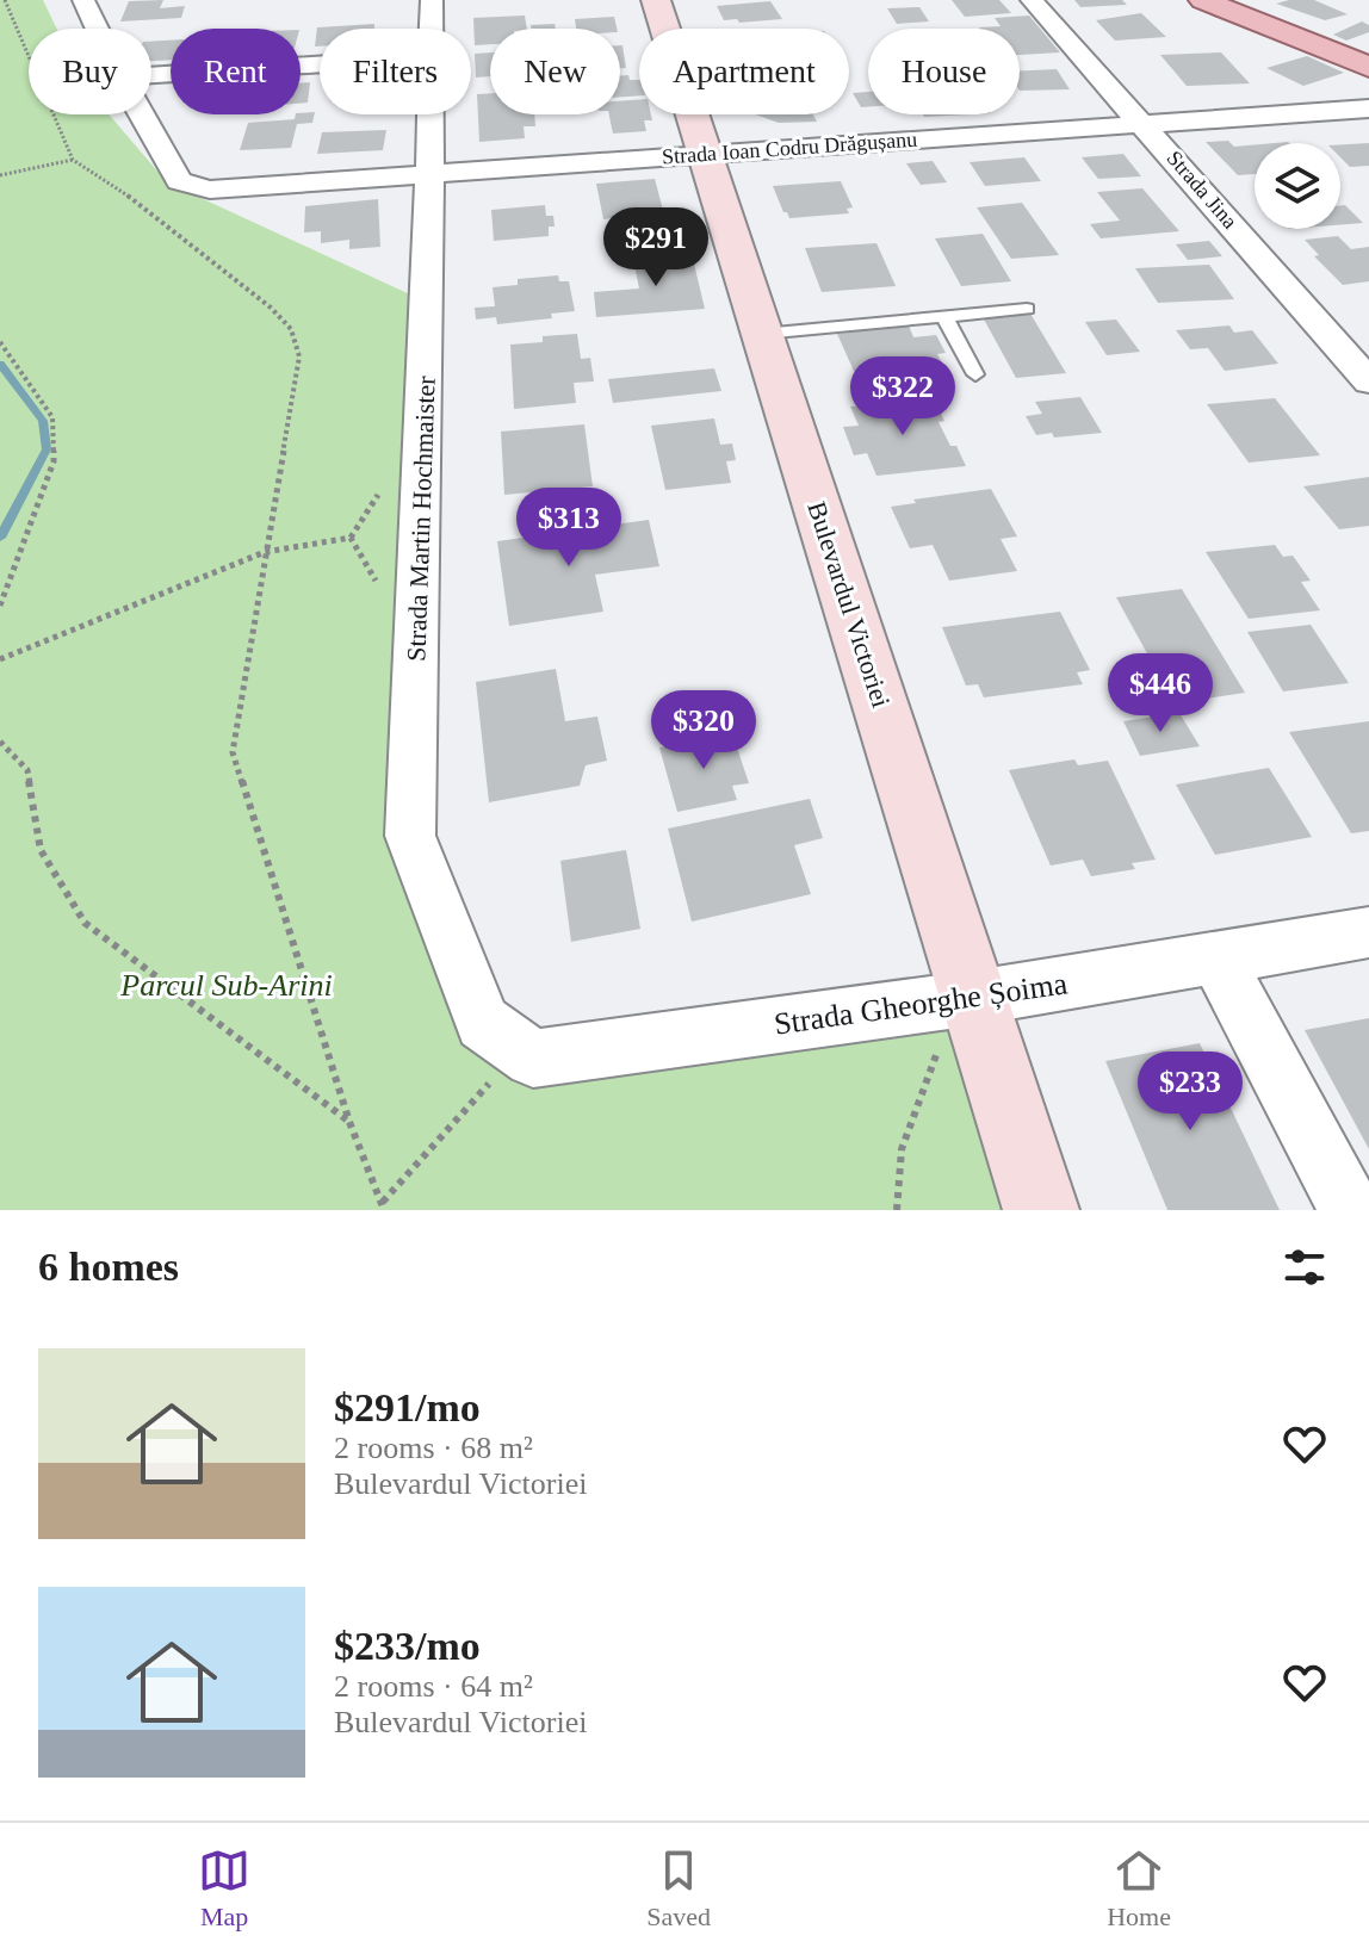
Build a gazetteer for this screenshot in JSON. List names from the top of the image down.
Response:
{
  "streets": {
    "main road": ["Bulevardul Victoriei"],
    "street": [
      "Strada Ioan Codru Drăgușanu",
      "Strada Jina",
      "Strada Martin Hochmaister",
      "Strada Gheorghe Șoima"
    ]
  },
  "crossings": [
    ["Strada Ioan Codru Drăgușanu", "Strada Jina"],
    ["Strada Ioan Codru Drăgușanu", "Strada Martin Hochmaister"],
    ["Strada Ioan Codru Drăgușanu", "Bulevardul Victoriei"],
    ["Strada Martin Hochmaister", "Strada Gheorghe Șoima"],
    ["Bulevardul Victoriei", "Strada Gheorghe Șoima"]
  ],
  "parks": ["Parcul Sub-Arini"],
  "page": {
    "chip": [
      "Buy",
      "Rent",
      "Filters",
      "New",
      "Apartment",
      "House"
    ],
    "price": [
      "$291",
      "$322",
      "$313",
      "$446",
      "$320",
      "$233"
    ],
    "heading": "6 homes",
    "list": [
      {
        "name": "$291/mo",
        "note": "2 rooms · 68 m² · Bulevardul Victoriei"
      },
      {
        "name": "$233/mo",
        "note": "2 rooms · 64 m² · Bulevardul Victoriei"
      }
    ],
    "tabs": ["Map", "Saved", "Home"]
  }
}
